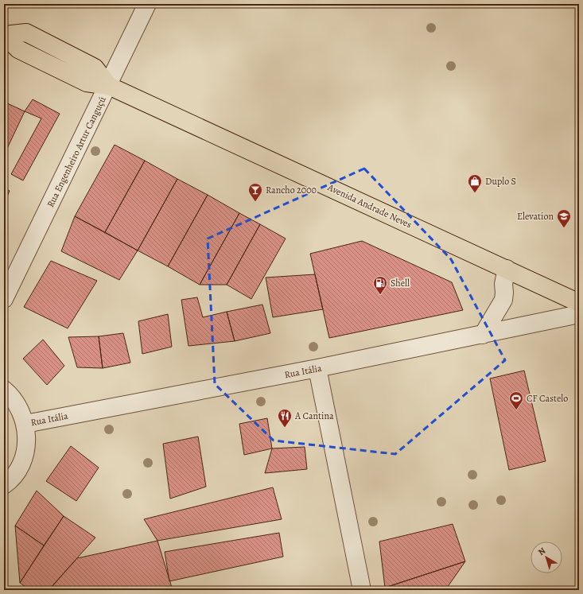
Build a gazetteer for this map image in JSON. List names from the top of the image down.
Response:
{
  "streets": {
    "main road": ["Avenida Andrade Neves"],
    "street": ["Rua Engenheiro Artur Canguçú", "Rua Itália"]
  },
  "crossings": [
    ["Rua Engenheiro Artur Canguçú", "Avenida Andrade Neves"]
  ],
  "places": {
    "shop": ["Duplo S"],
    "bar": ["Rancho 2000"],
    "school or university": ["Elevation"],
    "fuel station": ["Shell"],
    "sports": ["CF Castelo"],
    "restaurant": ["A Cantina"]
  },
  "north": "top left"
}
